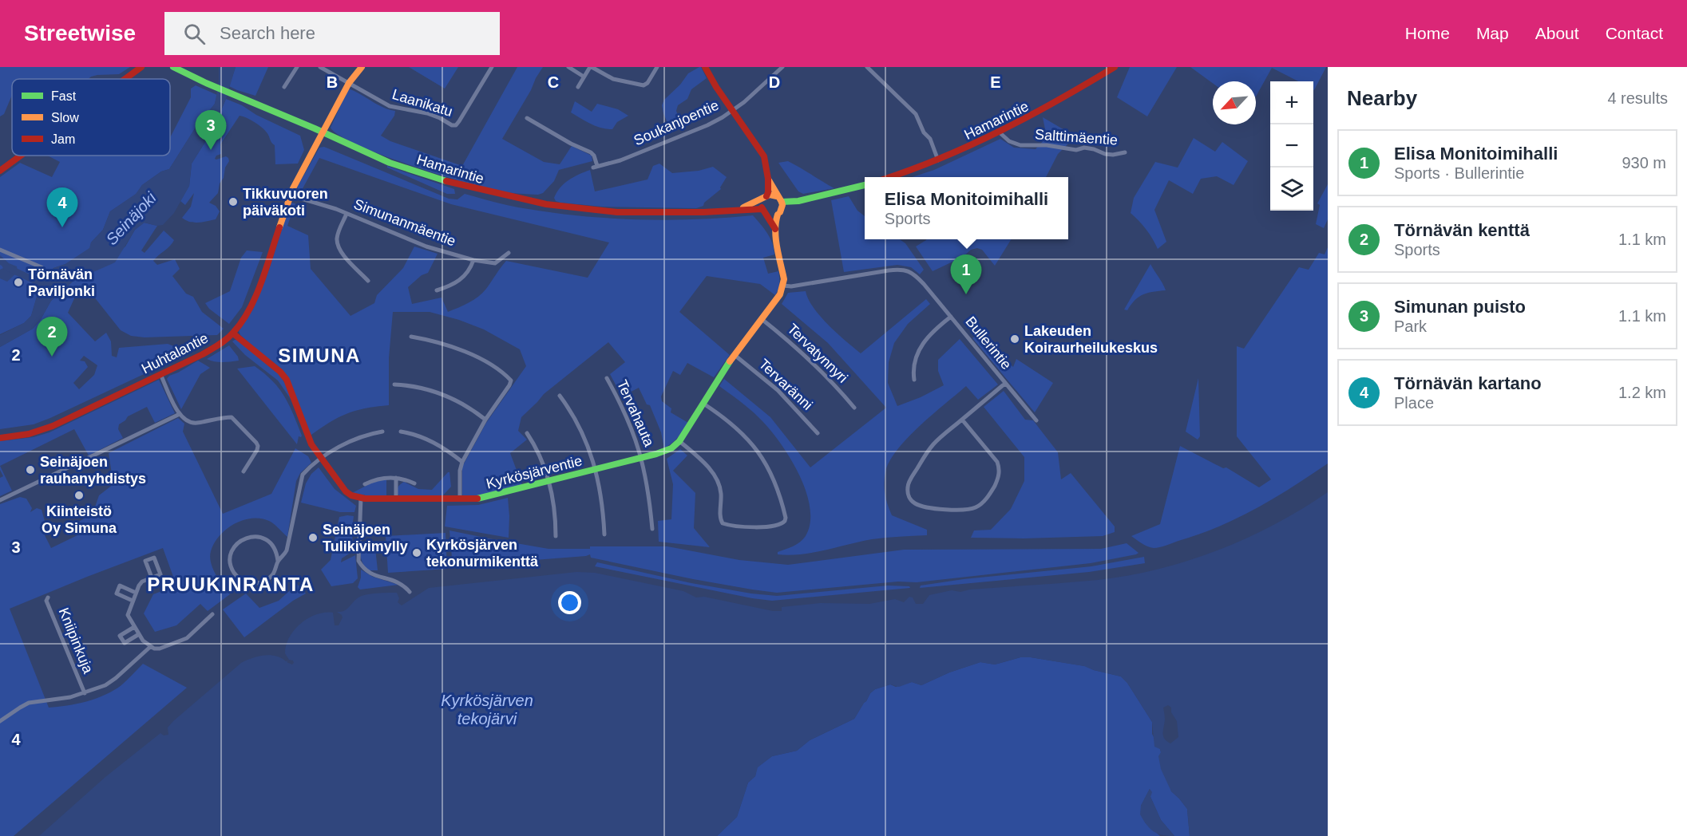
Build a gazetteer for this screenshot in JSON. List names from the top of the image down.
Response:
{
  "streets": {
    "main road": ["Hamarintie", "Huhtalantie", "Kyrkösjärventie"],
    "street": [
      "Laanikatu",
      "Soukanjoentie",
      "Salttimäentie",
      "Simunanmäentie",
      "Bullerintie",
      "Tervatynnyri",
      "Tervaränni",
      "Tervahauta",
      "Kniipinkuja"
    ]
  },
  "crossings": [
    ["Laanikatu", "Huhtalantie"],
    ["Hamarintie", "Salttimäentie"],
    ["Hamarintie", "Huhtalantie"],
    ["Simunanmäentie", "Huhtalantie"],
    ["Bullerintie", "Kyrkösjärventie"],
    ["Tervatynnyri", "Kyrkösjärventie"],
    ["Tervaränni", "Kyrkösjärventie"],
    ["Tervahauta", "Kyrkösjärventie"]
  ],
  "districts": ["SIMUNA", "PRUUKINRANTA"],
  "water": ["Seinäjoki", "Kyrkösjärven tekojärvi"],
  "places": [
    "Tikkuvuoren päiväkoti",
    "Törnävän Paviljonki",
    "Lakeuden Koiraurheilukeskus",
    "Seinäjoen rauhanyhdistys",
    "Kiinteistö Oy Simuna",
    "Seinäjoen Tulikivimylly",
    "Kyrkösjärven tekonurmikenttä"
  ],
  "legend": ["Fast", "Slow", "Jam"],
  "north": "bottom left",
  "page": {
    "header": "Streetwise",
    "search": "Search here",
    "nav": [
      "Home",
      "Map",
      "About",
      "Contact"
    ],
    "heading": ["Nearby", "4 results"],
    "map_buttons": ["+", "−"],
    "pins": [
      "3",
      "4",
      "1",
      "2"
    ],
    "list": [
      {
        "mark": "1",
        "name": "Elisa Monitoimihalli",
        "note": "Sports · Bullerintie",
        "value": "930 m"
      },
      {
        "mark": "2",
        "name": "Törnävän kenttä",
        "note": "Sports",
        "value": "1.1 km"
      },
      {
        "mark": "3",
        "name": "Simunan puisto",
        "note": "Park",
        "value": "1.1 km"
      },
      {
        "mark": "4",
        "name": "Törnävän kartano",
        "note": "Place",
        "value": "1.2 km"
      }
    ],
    "popup": ["Elisa Monitoimihalli", "Sports"]
  },
  "grid": {
    "columns": [
      "B",
      "C",
      "D",
      "E"
    ],
    "rows": ["2", "3", "4"]
  }
}
